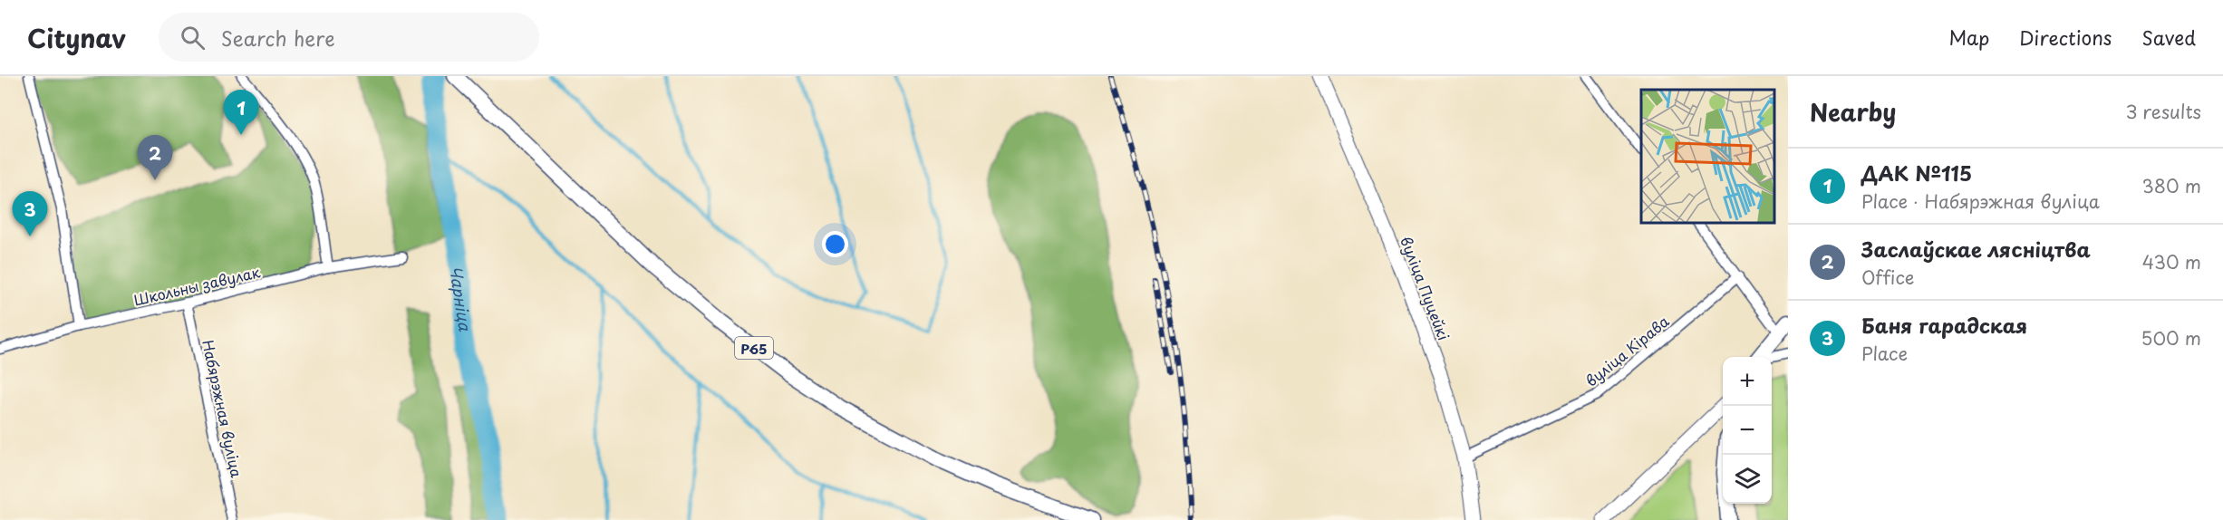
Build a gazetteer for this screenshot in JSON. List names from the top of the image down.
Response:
{
  "streets": {
    "main road": ["Р65"],
    "street": [
      "Школьны завулак",
      "вуліца Пуцейкі",
      "вуліца Кірава",
      "Набярэжная вуліца"
    ]
  },
  "crossings": [
    ["Школьны завулак", "Набярэжная вуліца"],
    ["вуліца Пуцейкі", "вуліца Кірава"]
  ],
  "water": ["Чарніца"],
  "page": {
    "header": "Citynav",
    "search": "Search here",
    "nav": ["Map", "Directions", "Saved"],
    "heading": ["Nearby", "3 results"],
    "pins": ["1", "2", "3"],
    "list": [
      {
        "mark": "1",
        "name": "ДАК №115",
        "note": "Place · Набярэжная вуліца",
        "value": "380 m"
      },
      {
        "mark": "2",
        "name": "Заслаўскае лясніцтва",
        "note": "Office",
        "value": "430 m"
      },
      {
        "mark": "3",
        "name": "Баня гарадская",
        "note": "Place",
        "value": "500 m"
      }
    ],
    "map_buttons": ["+", "−"]
  }
}
